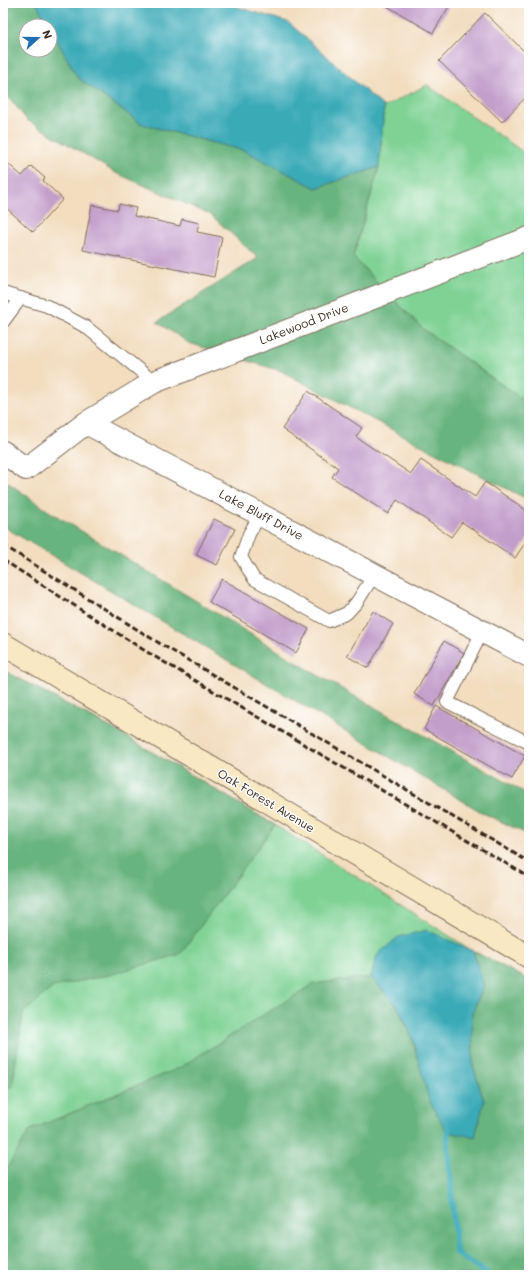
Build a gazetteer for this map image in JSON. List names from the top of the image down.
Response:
{
  "streets": {
    "street": ["Lakewood Drive", "Lake Bluff Drive", "Oak Forest Avenue"]
  },
  "crossings": [
    ["Lakewood Drive", "Lake Bluff Drive"]
  ],
  "north": "right"
}
